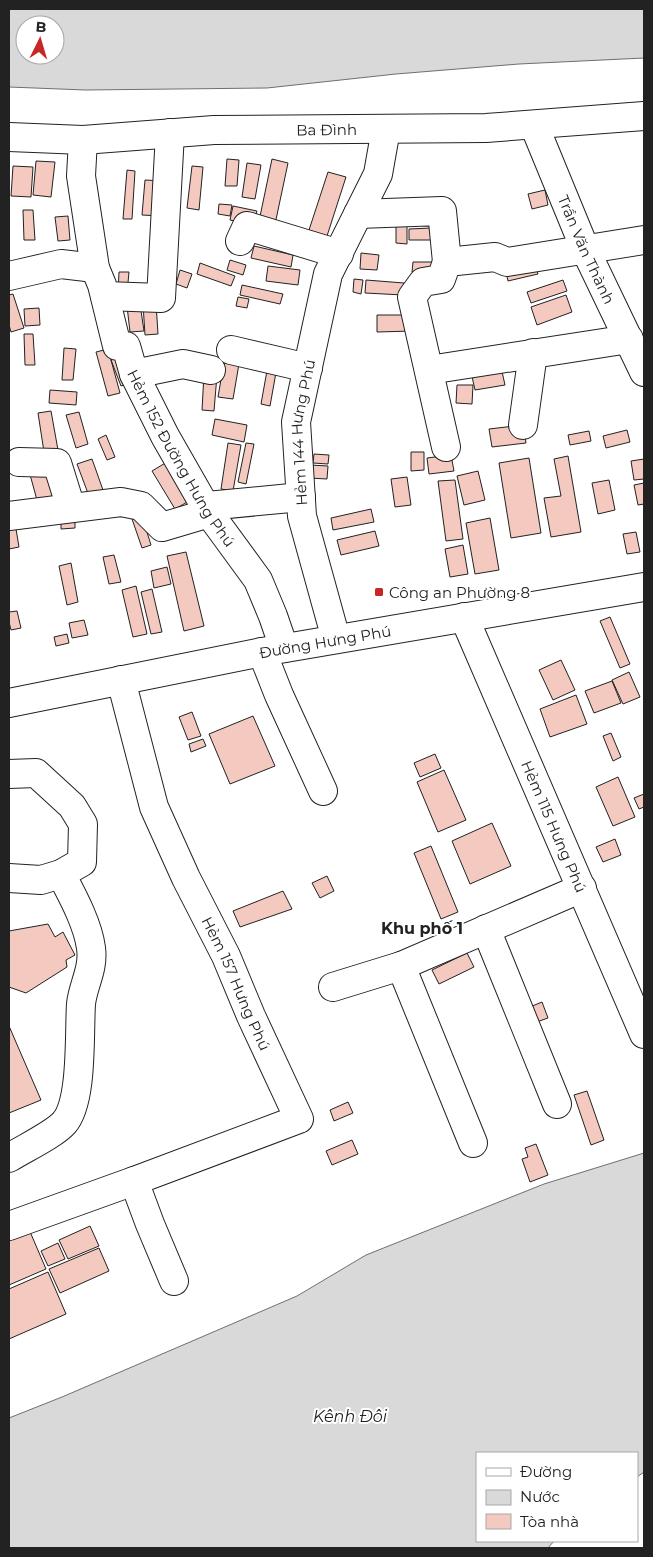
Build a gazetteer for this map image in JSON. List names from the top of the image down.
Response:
{
  "streets": {
    "street": [
      "Ba Đình",
      "Trần Văn Thành",
      "Hẻm 144 Hưng Phú",
      "Hẻm 152 Đường Hưng Phú",
      "Đường Hưng Phú",
      "Hẻm 115 Hưng Phú",
      "Hẻm 157 Hưng Phú"
    ]
  },
  "crossings": [
    ["Ba Đình", "Trần Văn Thành"],
    ["Ba Đình", "Hẻm 144 Hưng Phú"],
    ["Ba Đình", "Hẻm 152 Đường Hưng Phú"],
    ["Hẻm 144 Hưng Phú", "Đường Hưng Phú"],
    ["Hẻm 152 Đường Hưng Phú", "Đường Hưng Phú"],
    ["Đường Hưng Phú", "Hẻm 115 Hưng Phú"],
    ["Đường Hưng Phú", "Hẻm 157 Hưng Phú"]
  ],
  "districts": ["Khu phố 1"],
  "water": ["Kênh Đôi"],
  "places": {
    "transit": ["Công an Phường 8"]
  },
  "legend": ["Đường", "Nước", "Tòa nhà"],
  "north": "top"
}
